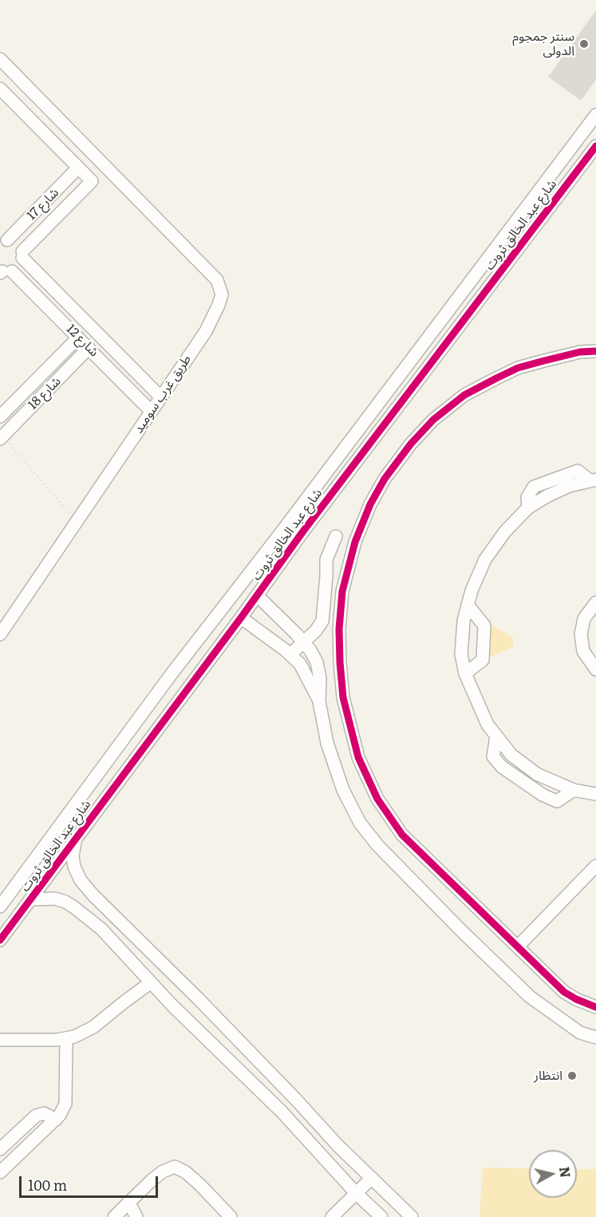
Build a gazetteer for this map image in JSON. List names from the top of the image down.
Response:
{
  "streets": {
    "street": [
      "شارع 17",
      "شارع عبد الخالق ثروت",
      "شارع 12",
      "شارع 18",
      "طريق غرب سوميد"
    ]
  },
  "crossings": [
    ["شارع 17", "شارع 12"],
    ["شارع 12", "شارع 18"],
    ["شارع 12", "طريق غرب سوميد"]
  ],
  "places": ["سنتر جمجوم الدولى", "انتظار"],
  "scale_bar": "100 m",
  "north": "right"
}
